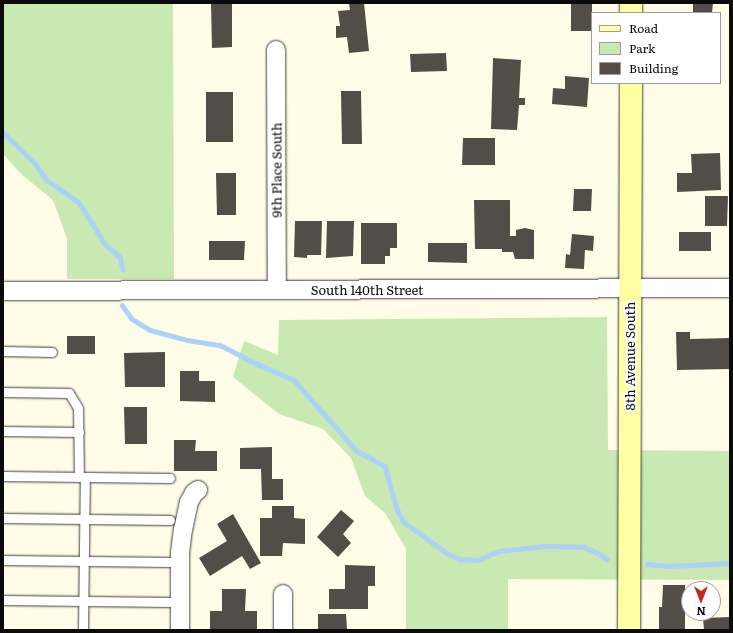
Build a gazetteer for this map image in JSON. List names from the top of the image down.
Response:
{
  "streets": {
    "street": ["9th Place South", "South 140th Street", "8th Avenue South"]
  },
  "crossings": [
    ["9th Place South", "South 140th Street"],
    ["South 140th Street", "8th Avenue South"]
  ],
  "legend": ["Road", "Park", "Building"],
  "north": "bottom"
}
